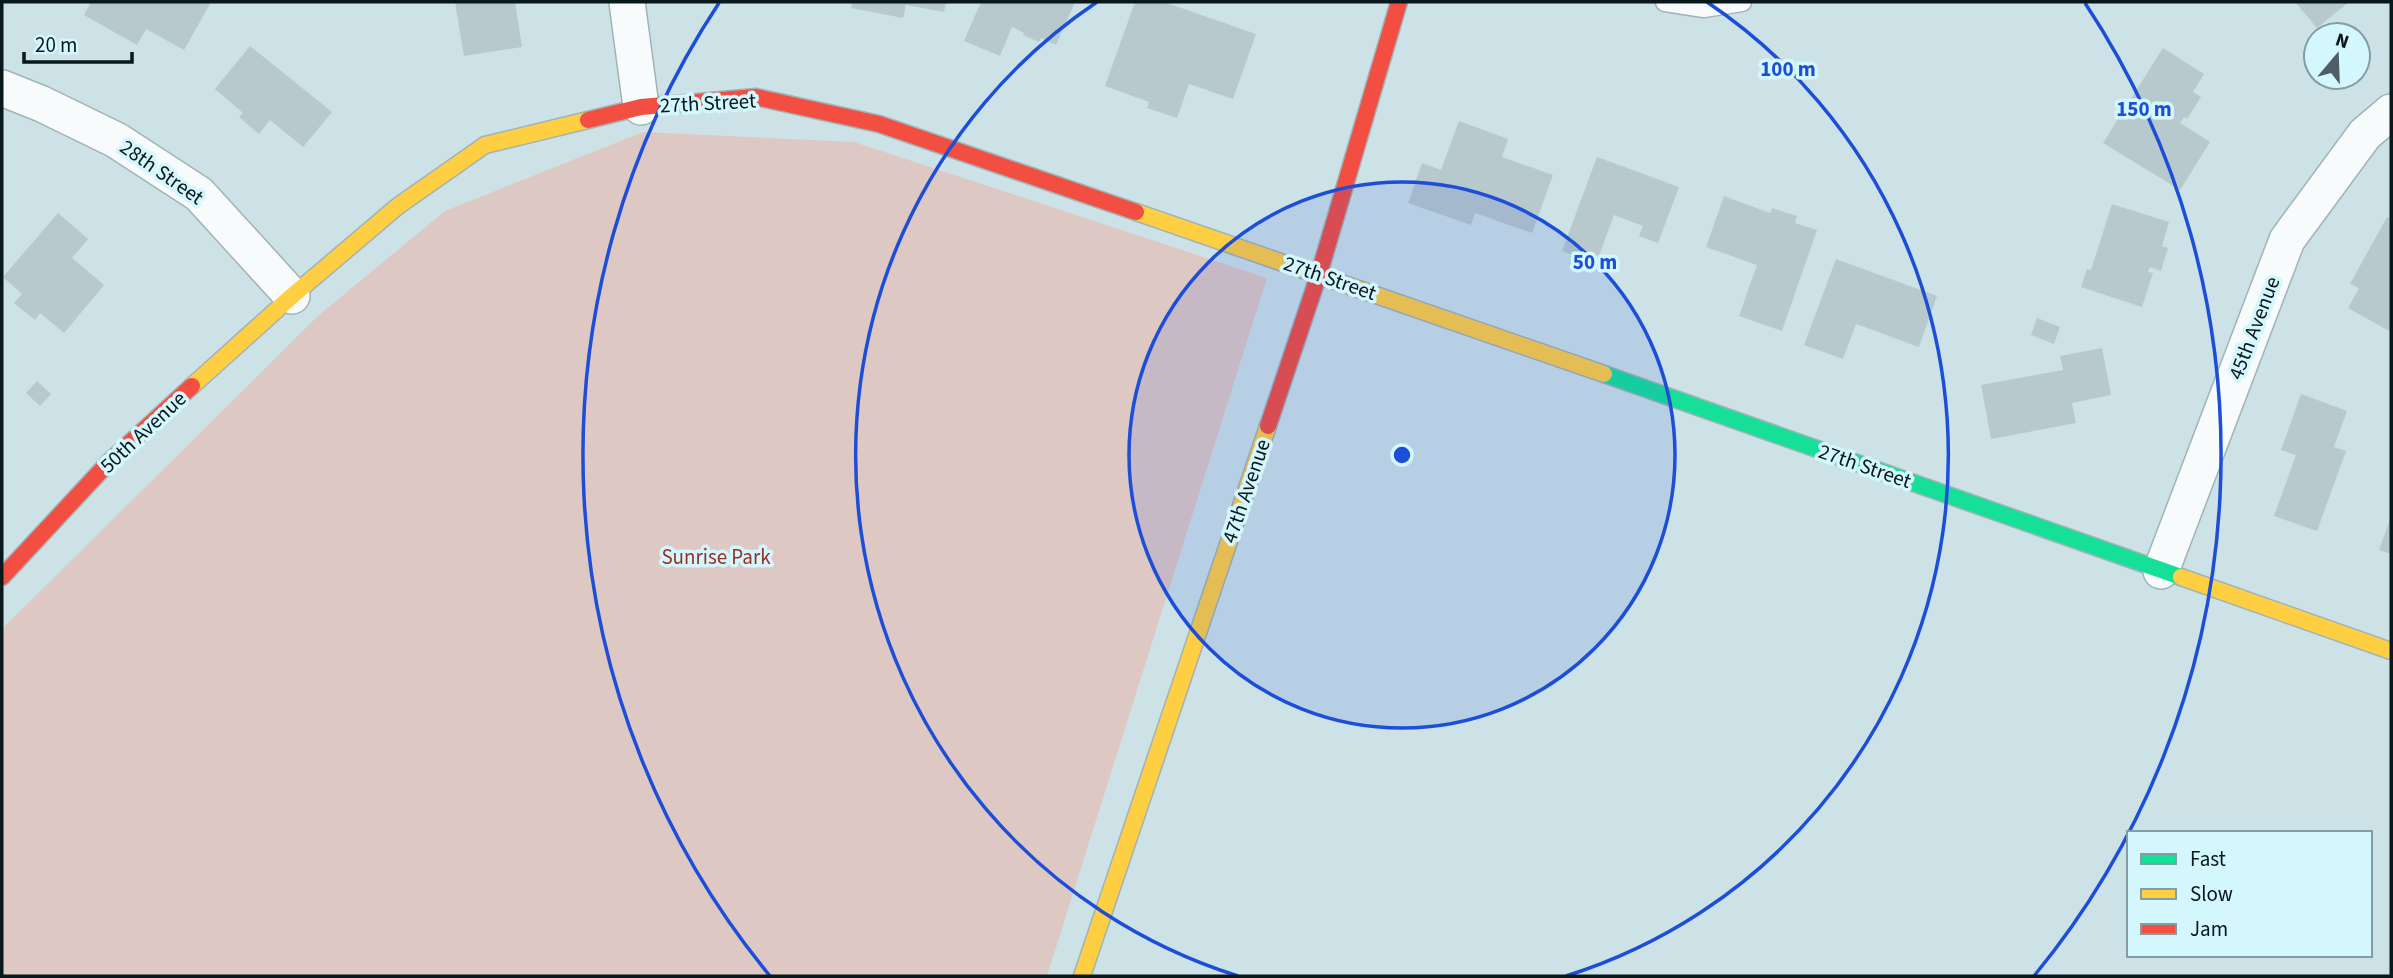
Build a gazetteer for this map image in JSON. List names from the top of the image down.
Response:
{
  "streets": {
    "street": [
      "27th Street",
      "28th Street",
      "45th Avenue",
      "50th Avenue",
      "47th Avenue"
    ]
  },
  "crossings": [
    ["27th Street", "28th Street"],
    ["27th Street", "45th Avenue"],
    ["27th Street", "50th Avenue"],
    ["27th Street", "47th Avenue"],
    ["28th Street", "50th Avenue"]
  ],
  "parks": ["Sunrise Park"],
  "legend": ["Fast", "Slow", "Jam"],
  "scale_bar": "20 m",
  "north": "top",
  "rings": ["100 m", "150 m", "50 m"]
}
